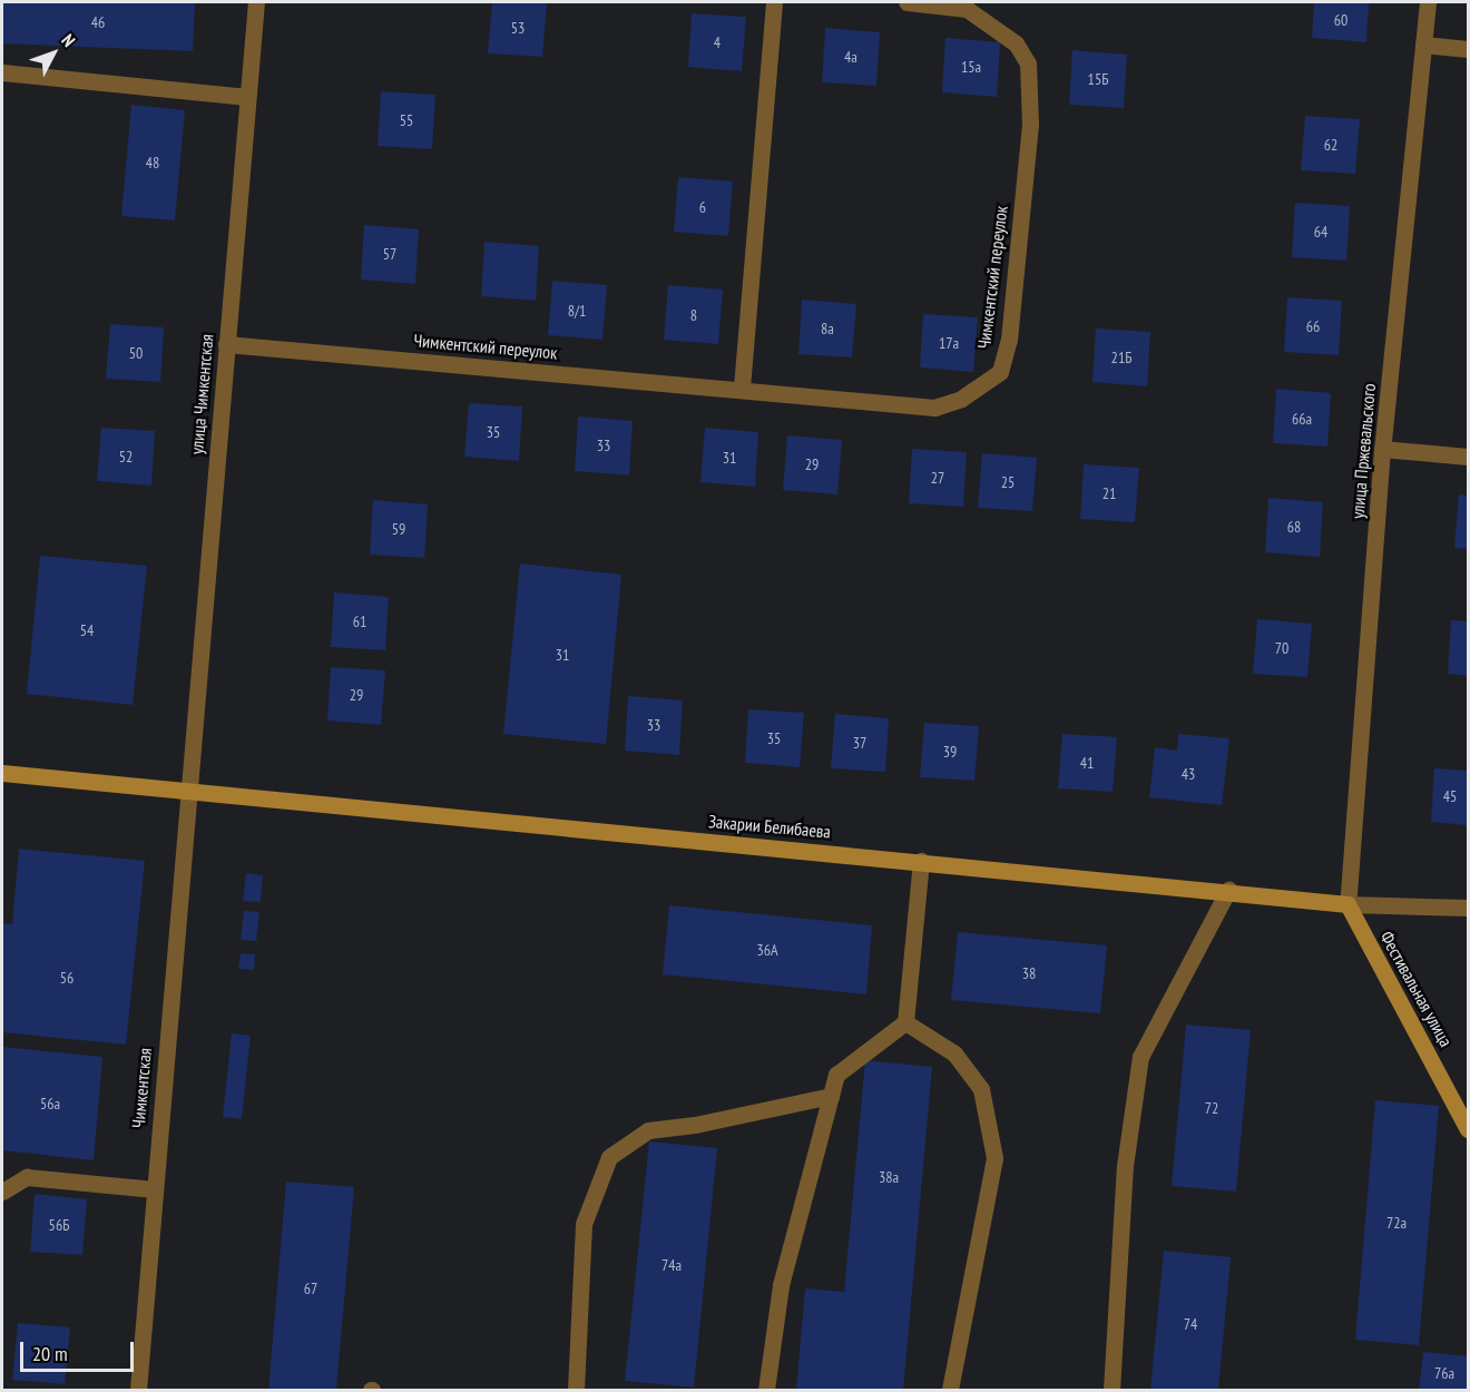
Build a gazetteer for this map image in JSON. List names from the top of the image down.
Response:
{
  "streets": {
    "street": [
      "Чимкентский переулок",
      "улица Чимкентская",
      "улица Пржевальского",
      "Закарии Белибаева",
      "Фестивальная улица",
      "Чимкентская"
    ]
  },
  "crossings": [
    ["Чимкентский переулок", "улица Чимкентская"],
    ["улица Чимкентская", "Закарии Белибаева"],
    ["улица Чимкентская", "Чимкентская"],
    ["улица Пржевальского", "Закарии Белибаева"],
    ["улица Пржевальского", "Фестивальная улица"],
    ["Закарии Белибаева", "Фестивальная улица"],
    ["Закарии Белибаева", "Чимкентская"]
  ],
  "house_numbers": [
    "60",
    "46",
    "53",
    "4",
    "4а",
    "15а",
    "15Б",
    "55",
    "62",
    "48",
    "6",
    "64",
    "57",
    "8/1",
    "8",
    "66",
    "8а",
    "17а",
    "50",
    "21Б",
    "66а",
    "35",
    "33",
    "52",
    "31",
    "29",
    "27",
    "25",
    "21",
    "68",
    "59",
    "61",
    "54",
    "70",
    "31",
    "29",
    "33",
    "35",
    "37",
    "39",
    "41",
    "43",
    "45",
    "36А",
    "38",
    "56",
    "56а",
    "72",
    "38а",
    "72а",
    "56Б",
    "74а",
    "67",
    "74",
    "76а"
  ],
  "scale_bar": "20 m",
  "north": "top right"
}
